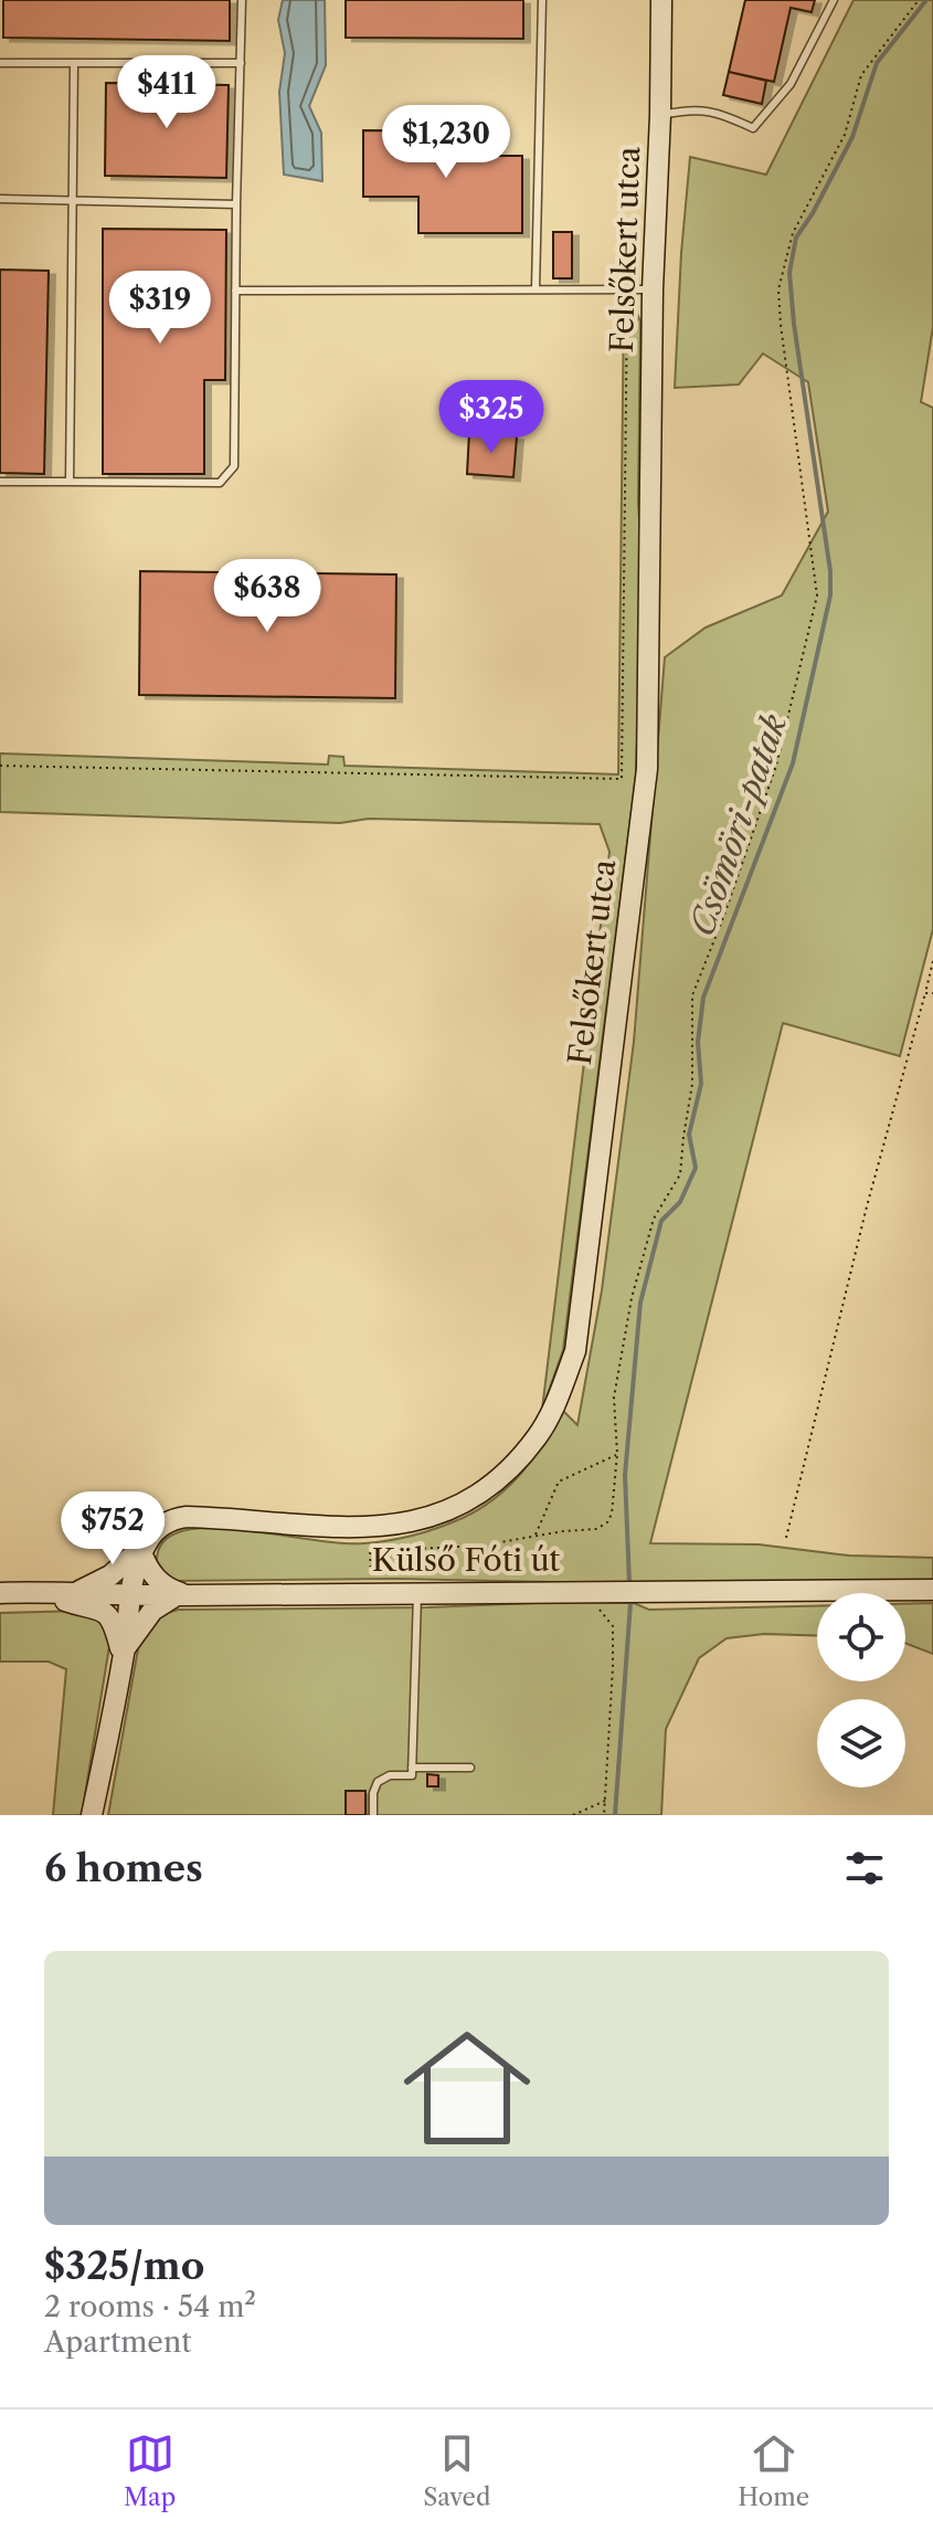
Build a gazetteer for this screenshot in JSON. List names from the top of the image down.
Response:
{
  "streets": {
    "street": ["Felsőkert utca", "Külső Fóti út"]
  },
  "crossings": [
    ["Felsőkert utca", "Külső Fóti út"]
  ],
  "water": ["Csömöri-patak"],
  "page": {
    "price": [
      "$411",
      "$1,230",
      "$319",
      "$325",
      "$638",
      "$752"
    ],
    "heading": "6 homes",
    "list": [
      {
        "name": "$325/mo",
        "note": "2 rooms · 54 m² · Apartment"
      }
    ],
    "tabs": ["Map", "Saved", "Home"]
  }
}
